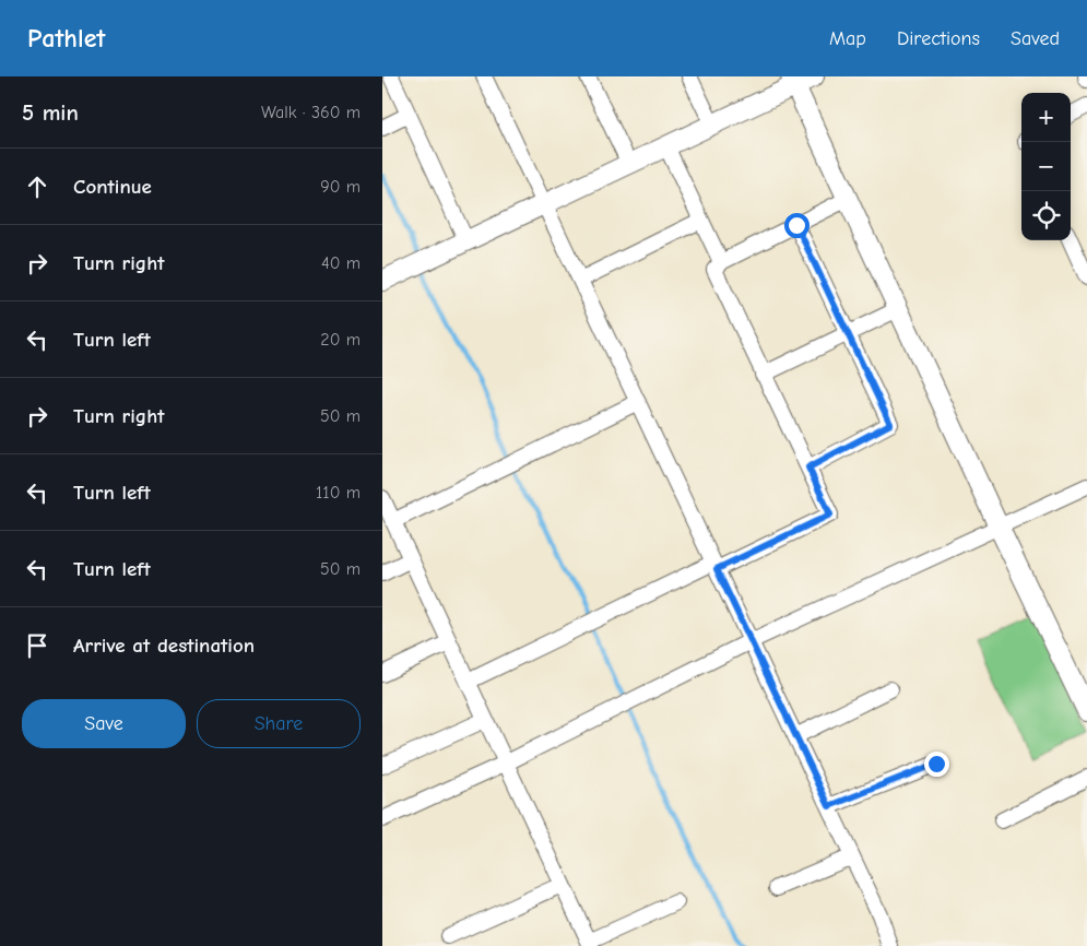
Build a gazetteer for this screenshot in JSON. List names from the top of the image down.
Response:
{
  "page": {
    "header": "Pathlet",
    "nav": ["Map", "Directions", "Saved"],
    "heading": ["5 min", "Walk · 360 m"],
    "map_buttons": ["+", "−"],
    "list": [
      ["Continue", "90 m"],
      ["Turn right", "40 m"],
      ["Turn left", "20 m"],
      ["Turn right", "50 m"],
      ["Turn left", "110 m"],
      ["Turn left", "50 m"],
      "Arrive at destination"
    ],
    "buttons": ["Save", "Share"]
  }
}
